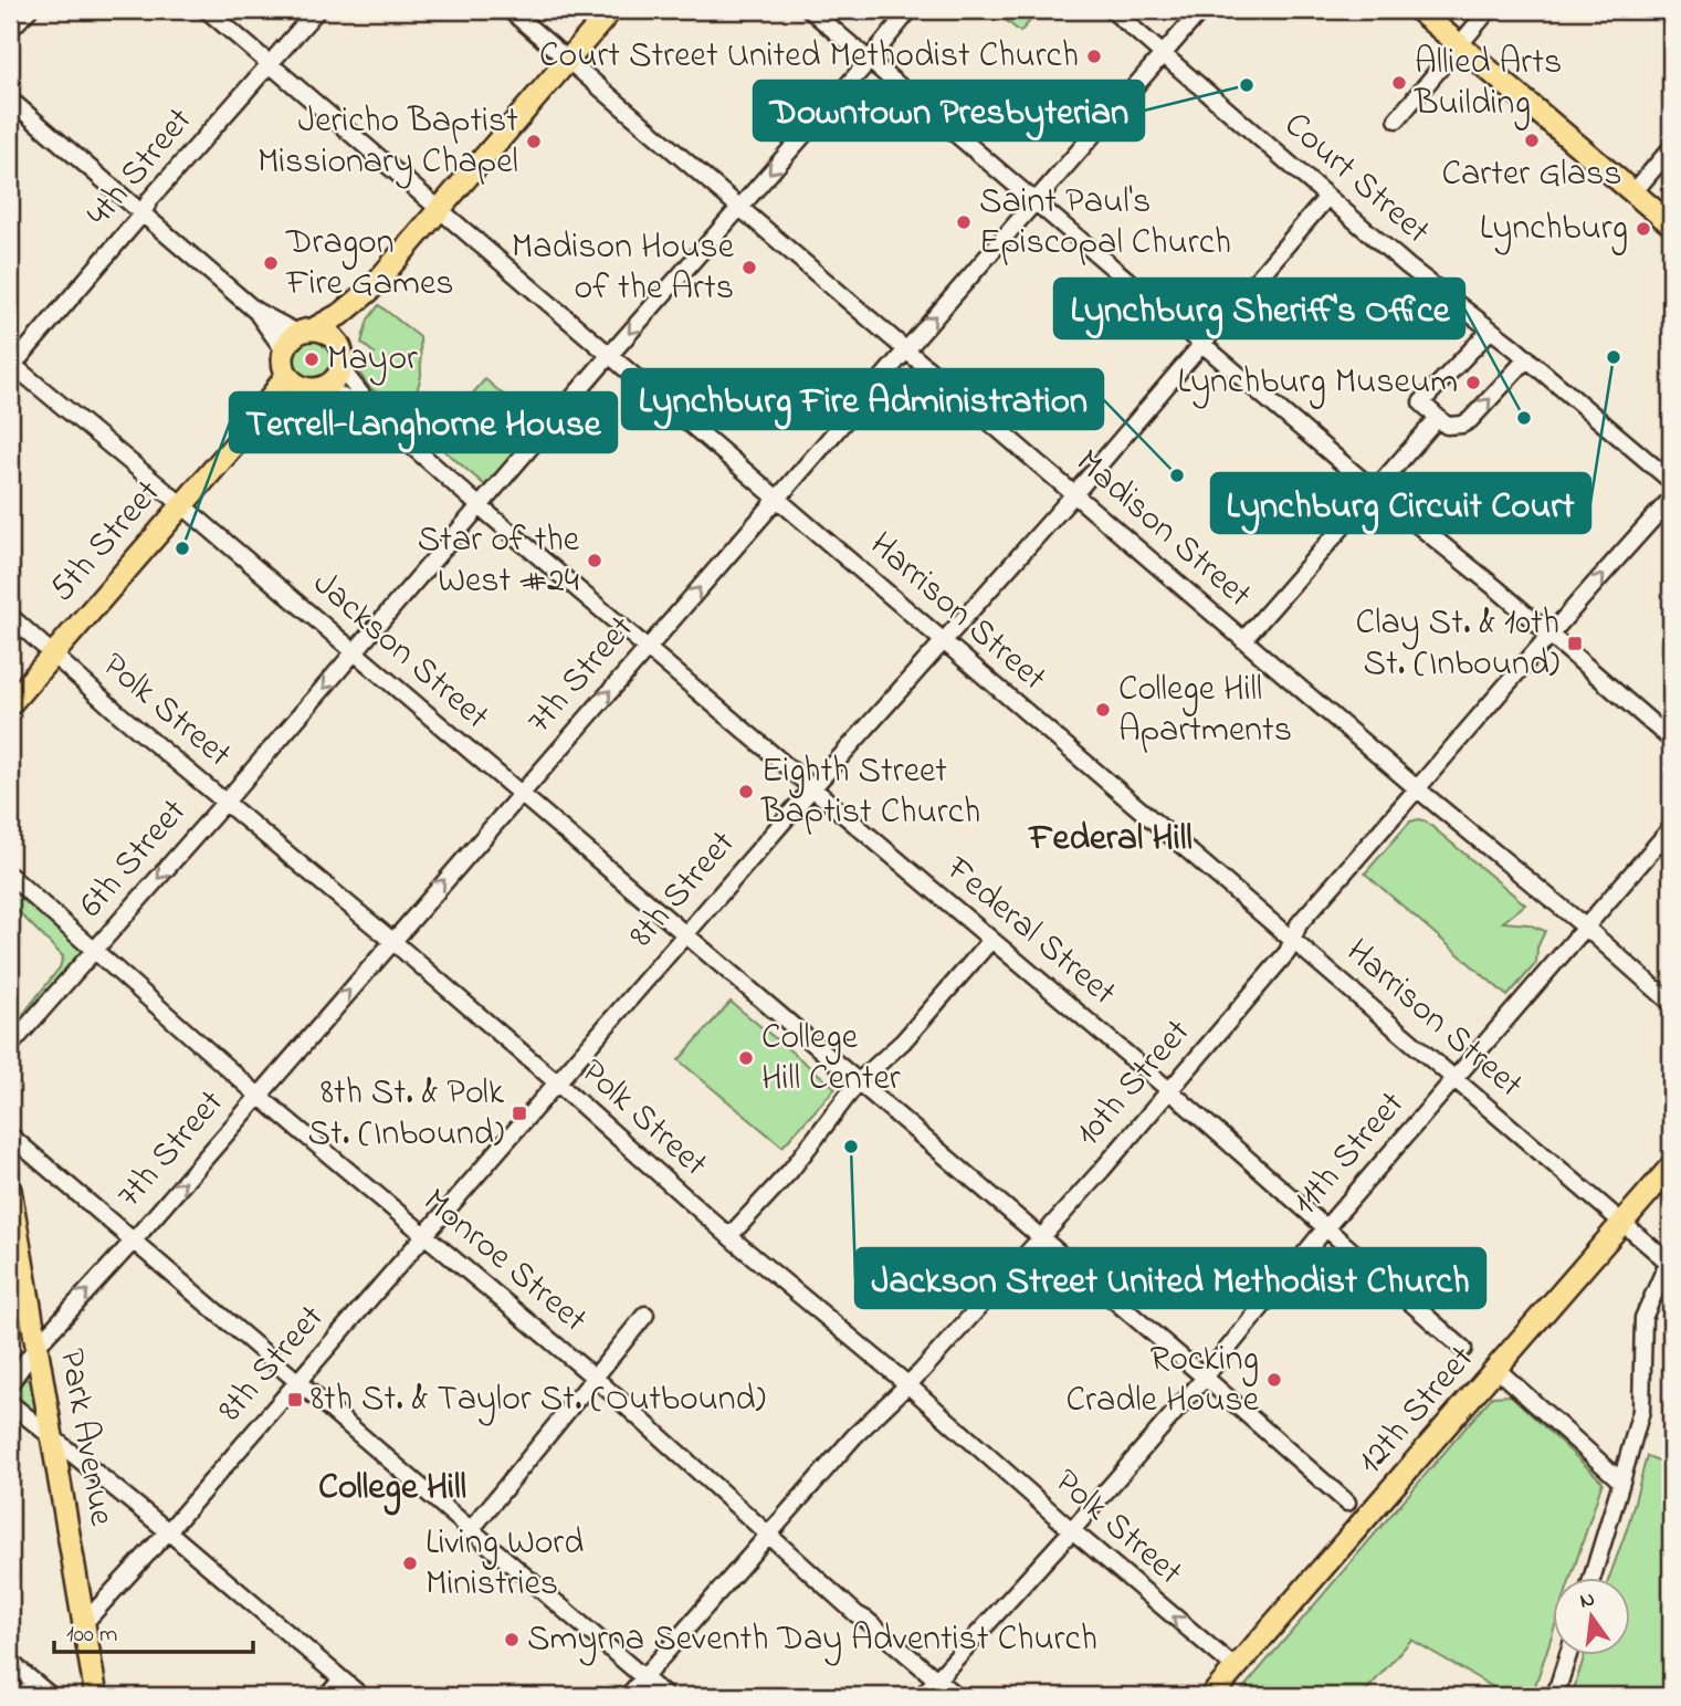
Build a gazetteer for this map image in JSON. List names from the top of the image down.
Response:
{
  "streets": {
    "main road": ["5th Street", "12th Street", "Park Avenue"],
    "street": [
      "4th Street",
      "Court Street",
      "Madison Street",
      "Harrison Street",
      "Jackson Street",
      "7th Street",
      "Polk Street",
      "6th Street",
      "8th Street",
      "Federal Street",
      "10th Street",
      "11th Street",
      "Monroe Street"
    ]
  },
  "crossings": [
    ["4th Street", "Harrison Street"],
    ["4th Street", "Jackson Street"],
    ["Court Street", "7th Street"],
    ["Court Street", "8th Street"],
    ["Madison Street", "7th Street"],
    ["Madison Street", "6th Street"],
    ["Madison Street", "8th Street"],
    ["Madison Street", "10th Street"],
    ["Madison Street", "11th Street"],
    ["5th Street", "Jackson Street"],
    ["5th Street", "Polk Street"],
    ["5th Street", "Federal Street"],
    ["Harrison Street", "7th Street"],
    ["Harrison Street", "6th Street"],
    ["Harrison Street", "8th Street"],
    ["Harrison Street", "10th Street"],
    ["Harrison Street", "11th Street"],
    ["Harrison Street", "12th Street"],
    ["Jackson Street", "7th Street"],
    ["Jackson Street", "6th Street"],
    ["Jackson Street", "8th Street"],
    ["Jackson Street", "10th Street"],
    ["Jackson Street", "11th Street"],
    ["7th Street", "Polk Street"],
    ["7th Street", "Federal Street"],
    ["7th Street", "Monroe Street"],
    ["7th Street", "Park Avenue"],
    ["Polk Street", "6th Street"],
    ["Polk Street", "8th Street"],
    ["Polk Street", "10th Street"],
    ["Polk Street", "11th Street"],
    ["Polk Street", "12th Street"],
    ["6th Street", "Federal Street"],
    ["6th Street", "Monroe Street"],
    ["8th Street", "Federal Street"],
    ["8th Street", "Monroe Street"],
    ["8th Street", "Park Avenue"],
    ["Federal Street", "10th Street"],
    ["Federal Street", "11th Street"],
    ["10th Street", "Monroe Street"],
    ["11th Street", "Monroe Street"]
  ],
  "one_way": ["7th Street", "6th Street"],
  "districts": ["Federal Hill", "College Hill"],
  "places": {
    "other": [
      "Court Street United Methodist Church",
      "Allied Arts Building",
      "Downtown Presbyterian",
      "Carter Glass",
      "Jericho Baptist Missionary Chapel",
      "Saint Paul's Episcopal Church",
      "Lynchburg",
      "Dragon Fire Games",
      "Madison House of the Arts",
      "Lynchburg Circuit Court",
      "Mayor",
      "Lynchburg Museum",
      "Lynchburg Sheriff's Office",
      "Lynchburg Fire Administration",
      "Terrell-Langhorne House",
      "Star of the West #24",
      "College Hill Apartments",
      "Eighth Street Baptist Church",
      "College Hill Center",
      "Jackson Street United Methodist Church",
      "Rocking Cradle House",
      "Living Word Ministries",
      "Smyrna Seventh Day Adventist Church"
    ],
    "transit": ["Clay St. & 10th St. (Inbound)", "8th St. & Polk St. (Inbound)", "8th St. & Taylor St. (Outbound)"]
  },
  "scale_bar": "100 m",
  "north": "top"
}
